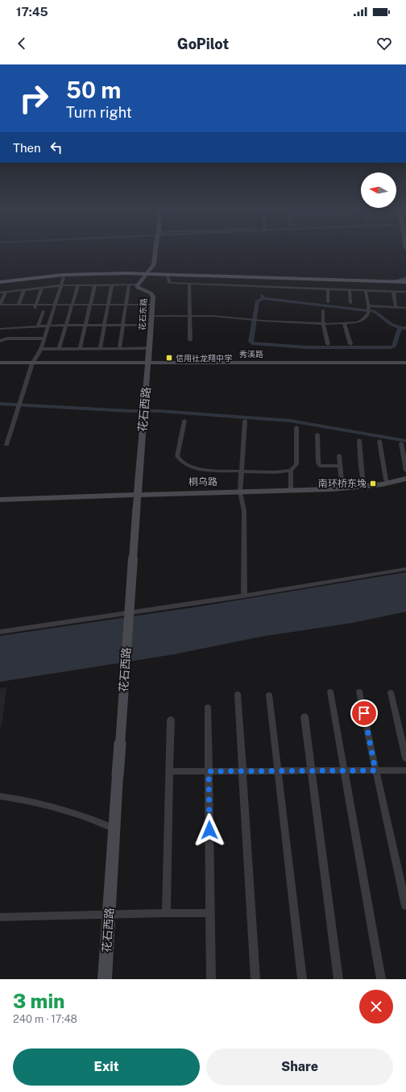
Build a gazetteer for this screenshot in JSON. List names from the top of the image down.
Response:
{
  "streets": {
    "street": [
      "花石东路",
      "秀溪路",
      "花石西路",
      "桐乌路"
    ]
  },
  "crossings": [
    ["花石东路", "秀溪路"],
    ["花石东路", "花石西路"],
    ["秀溪路", "花石西路"],
    ["花石西路", "桐乌路"]
  ],
  "places": {
    "transit": ["信用社龙翔中学", "南环桥东堍"]
  },
  "north": "left",
  "page": {
    "status": "17:45",
    "header": "GoPilot",
    "turn": ["50 m", "Turn right"],
    "then": "Then",
    "heading": ["3 min", "240 m · 17:48"],
    "buttons": ["Exit", "Share"]
  }
}
